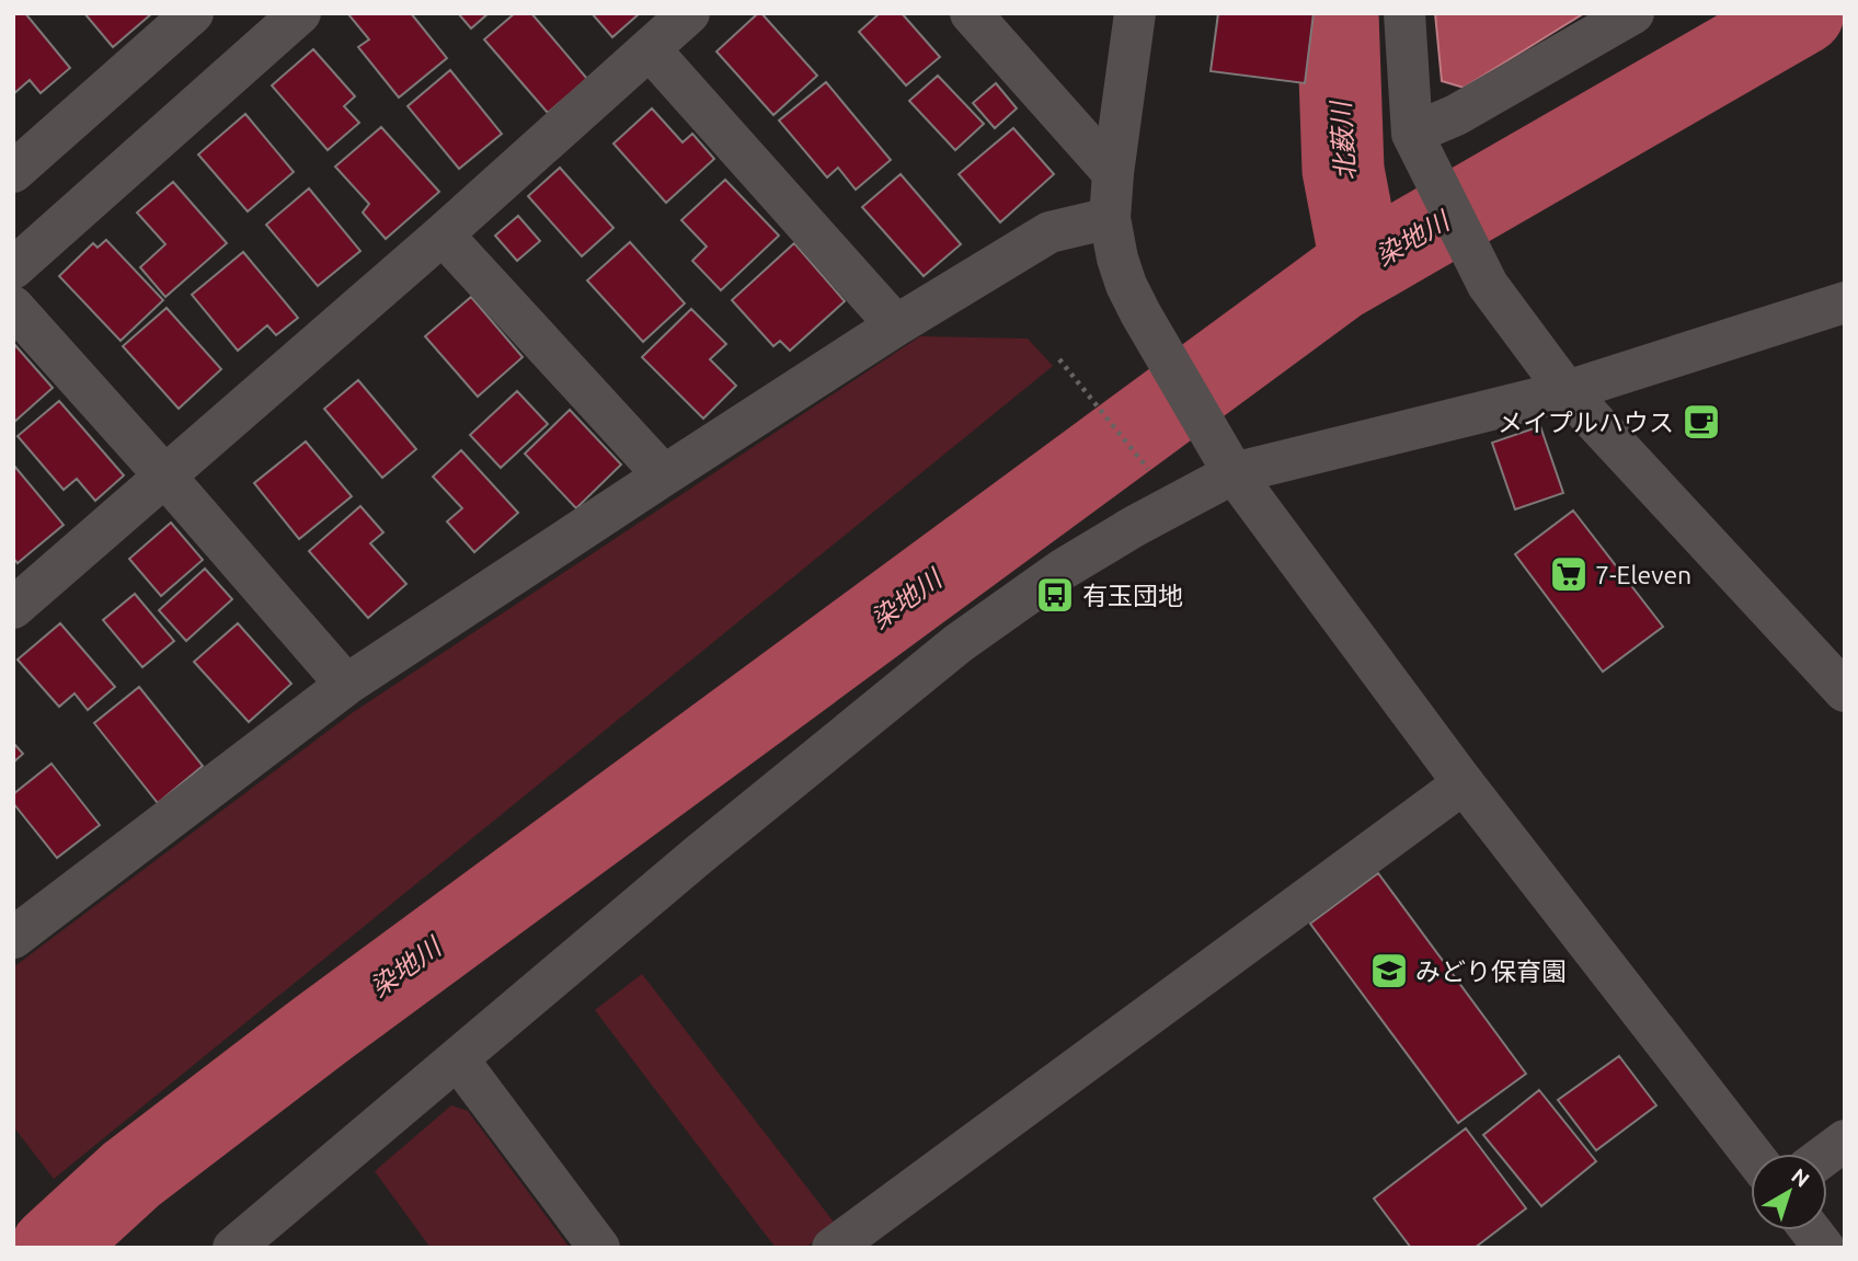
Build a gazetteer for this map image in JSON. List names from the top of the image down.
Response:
{
  "water": ["北薮川", "染地川"],
  "places": {
    "cafe": ["メイプルハウス"],
    "supermarket": ["7-Eleven"],
    "bus stop": ["有玉団地"],
    "school or university": ["みどり保育園"]
  },
  "north": "top right"
}
